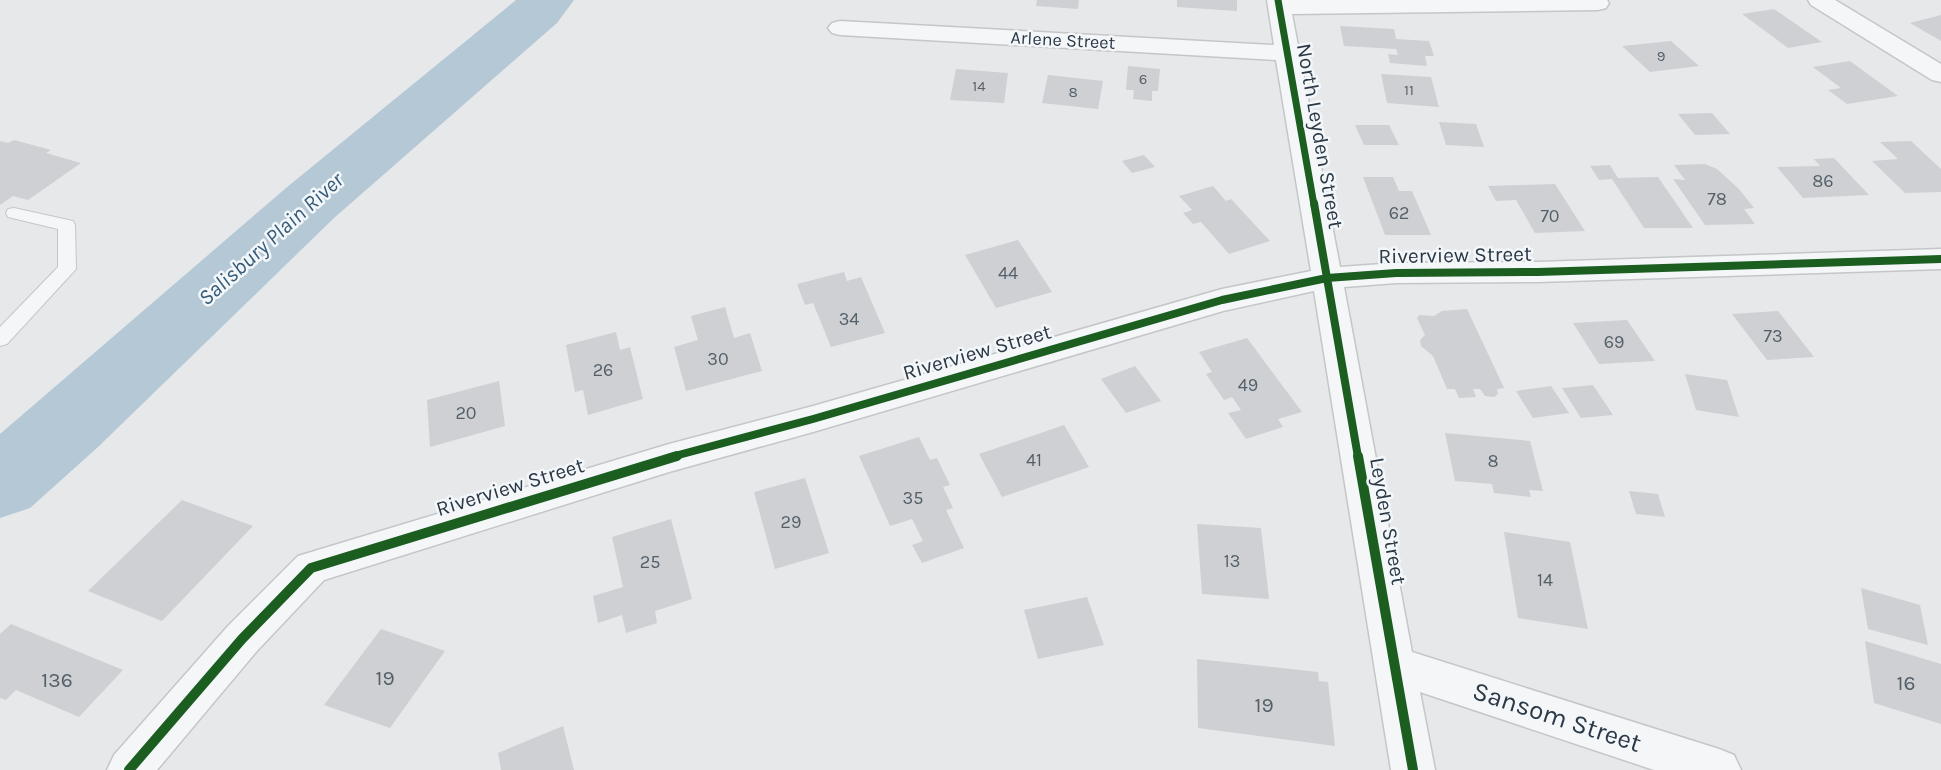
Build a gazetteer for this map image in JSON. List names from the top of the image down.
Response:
{
  "streets": {
    "street": [
      "Arlene Street",
      "North Leyden Street",
      "Riverview Street",
      "Leyden Street",
      "Sansom Street"
    ]
  },
  "crossings": [
    ["Arlene Street", "North Leyden Street"],
    ["North Leyden Street", "Riverview Street"],
    ["North Leyden Street", "Leyden Street"],
    ["Riverview Street", "Leyden Street"],
    ["Leyden Street", "Sansom Street"]
  ],
  "water": ["Salisbury Plain River"],
  "house_numbers": [
    "9",
    "6",
    "14",
    "11",
    "8",
    "86",
    "78",
    "62",
    "70",
    "44",
    "34",
    "73",
    "69",
    "30",
    "26",
    "49",
    "20",
    "41",
    "8",
    "35",
    "29",
    "13",
    "25",
    "14",
    "19",
    "136",
    "16",
    "19"
  ]
}
